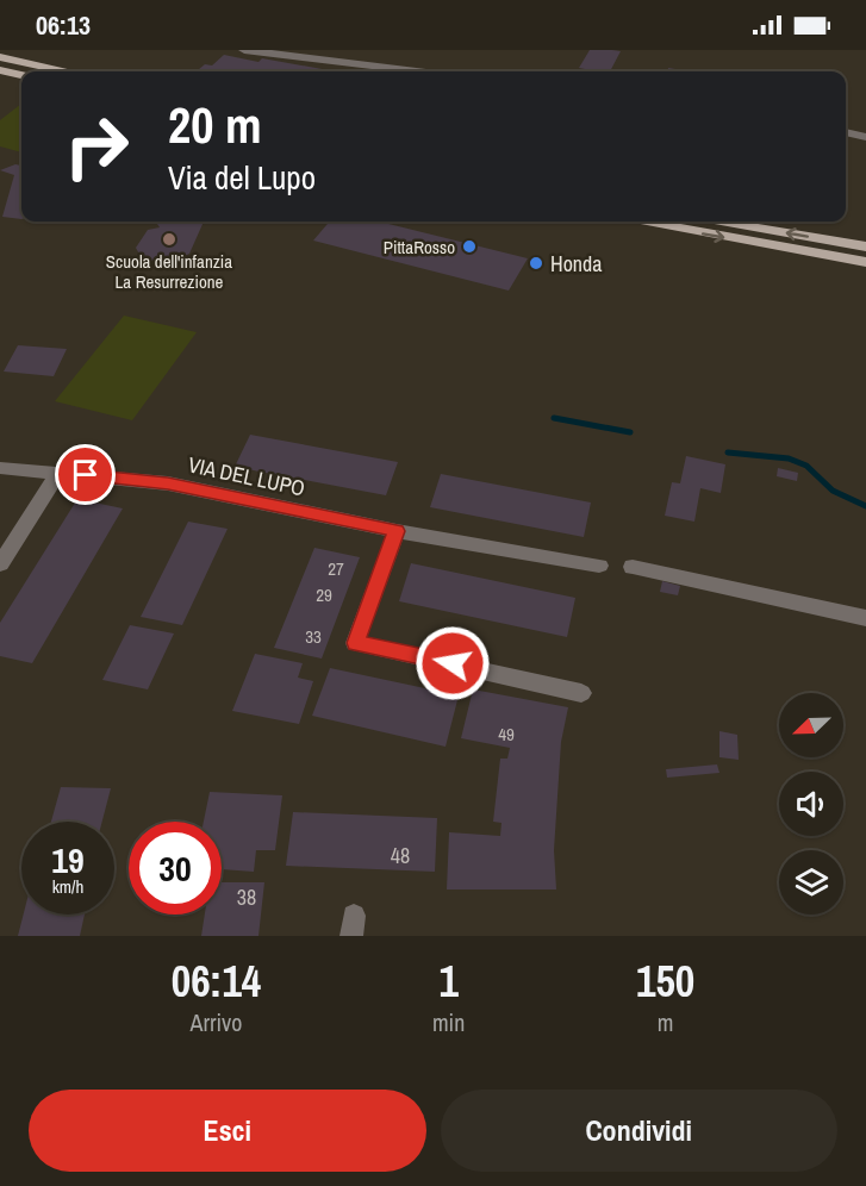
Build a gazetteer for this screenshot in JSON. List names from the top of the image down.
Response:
{
  "streets": {
    "street": ["VIA DEL LUPO"]
  },
  "places": ["Scuola dell'infanzia La Resurrezione", "PittaRosso", "Honda"],
  "house_numbers": [
    "27",
    "29",
    "33",
    "49",
    "48",
    "38"
  ],
  "north": "bottom left",
  "page": {
    "status": "06:13",
    "turn": ["20 m", "Via del Lupo"],
    "speed": "19 km/h",
    "limit": "30",
    "eta": [
      "06:14",
      "Arrivo",
      "1",
      "min",
      "150",
      "m"
    ],
    "buttons": ["Esci", "Condividi"]
  }
}
